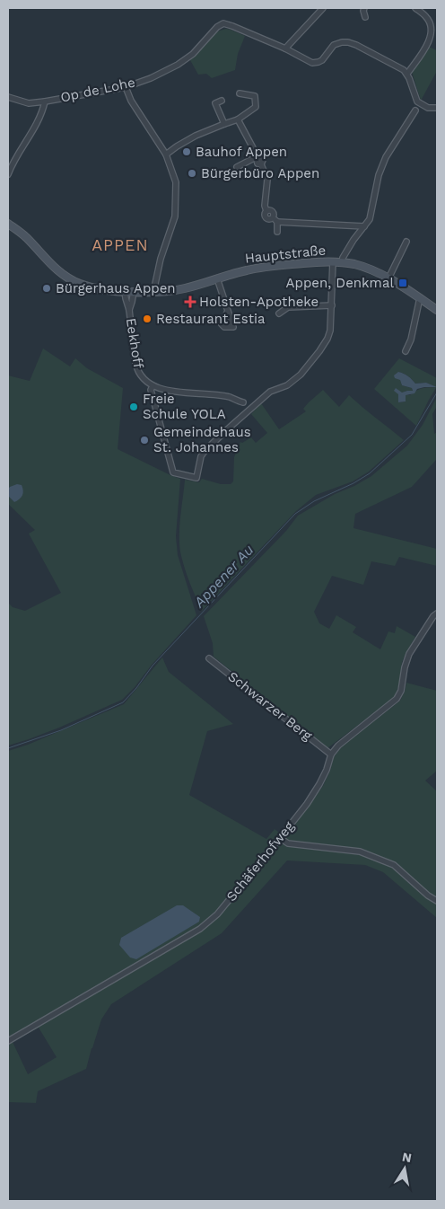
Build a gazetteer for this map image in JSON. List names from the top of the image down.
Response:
{
  "streets": {
    "main road": ["Hauptstraße"],
    "street": [
      "Op de Lohe",
      "Eekhoff",
      "Schwarzer Berg",
      "Schäferhofweg"
    ]
  },
  "crossings": [
    ["Hauptstraße", "Eekhoff"],
    ["Schwarzer Berg", "Schäferhofweg"]
  ],
  "districts": ["APPEN"],
  "water": ["Appener Au"],
  "places": {
    "other": [
      "Bauhof Appen",
      "Bürgerbüro Appen",
      "Bürgerhaus Appen",
      "Restaurant Estia",
      "Freie Schule YOLA",
      "Gemeindehaus St. Johannes"
    ],
    "transit": ["Appen, Denkmal"],
    "health": ["Holsten-Apotheke"]
  },
  "north": "top"
}
